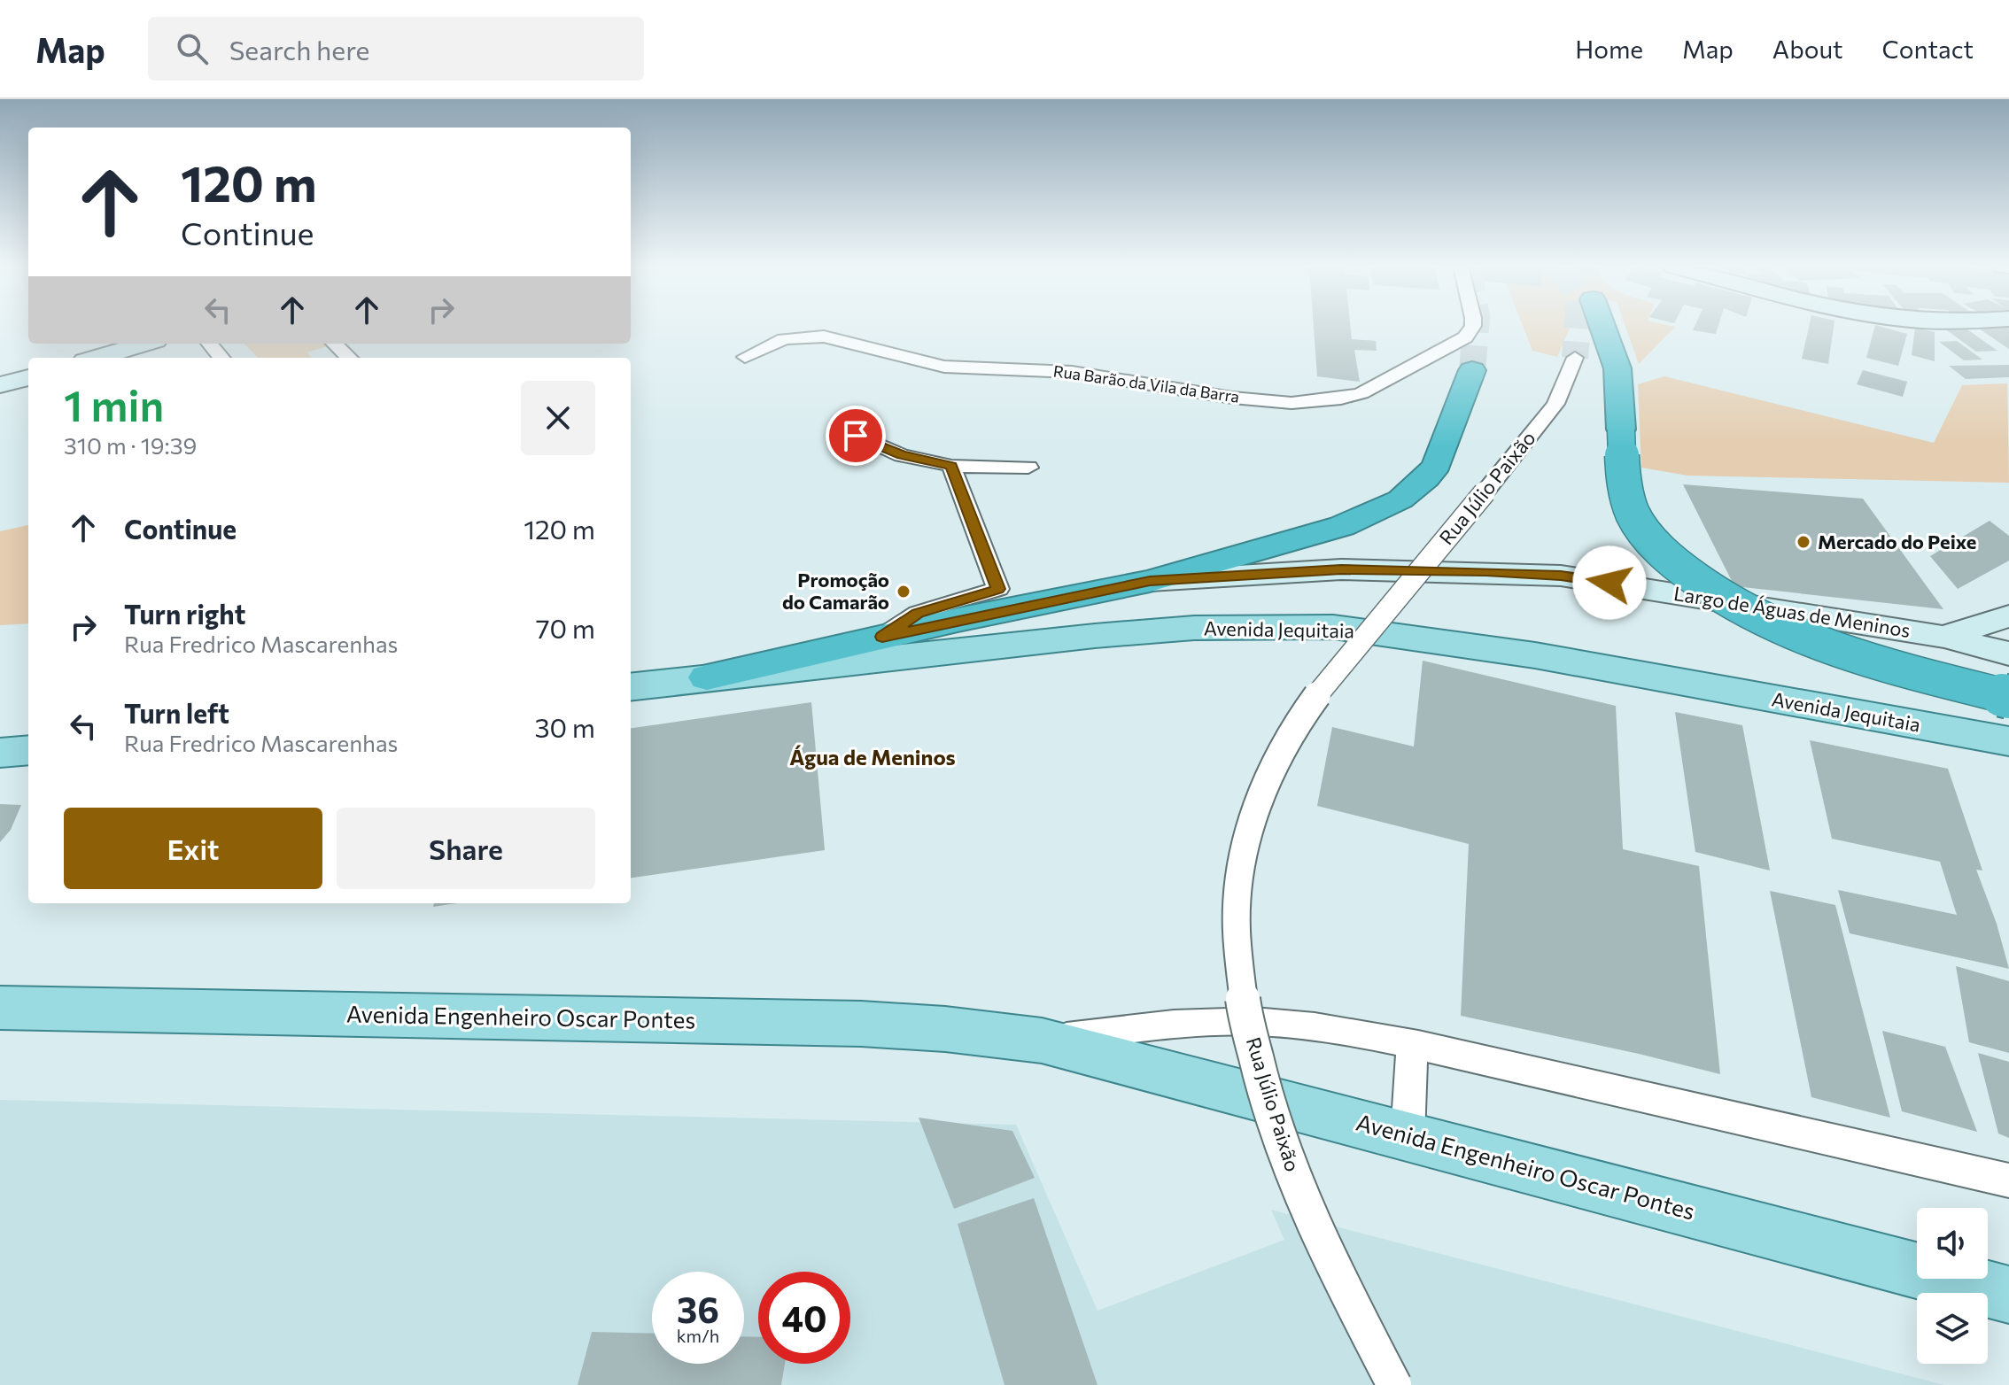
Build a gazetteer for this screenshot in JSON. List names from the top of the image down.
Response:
{
  "streets": {
    "main road": ["Avenida Jequitaia", "Avenida Engenheiro Oscar Pontes"],
    "street": ["Rua Barão da Vila da Barra", "Rua Júlio Paixão", "Largo de Águas de Meninos"]
  },
  "districts": ["Água de Meninos"],
  "places": ["Mercado do Peixe", "Promoção do Camarão"],
  "page": {
    "header": "Map",
    "search": "Search here",
    "nav": [
      "Home",
      "Map",
      "About",
      "Contact"
    ],
    "turn": ["120 m", "Continue"],
    "heading": ["1 min", "310 m · 19:39"],
    "list": [
      {
        "name": "Continue",
        "value": "120 m"
      },
      {
        "name": "Turn right",
        "note": "Rua Fredrico Mascarenhas",
        "value": "70 m"
      },
      {
        "name": "Turn left",
        "note": "Rua Fredrico Mascarenhas",
        "value": "30 m"
      }
    ],
    "buttons": ["Exit", "Share"],
    "speed": "36 km/h",
    "limit": "40"
  }
}
